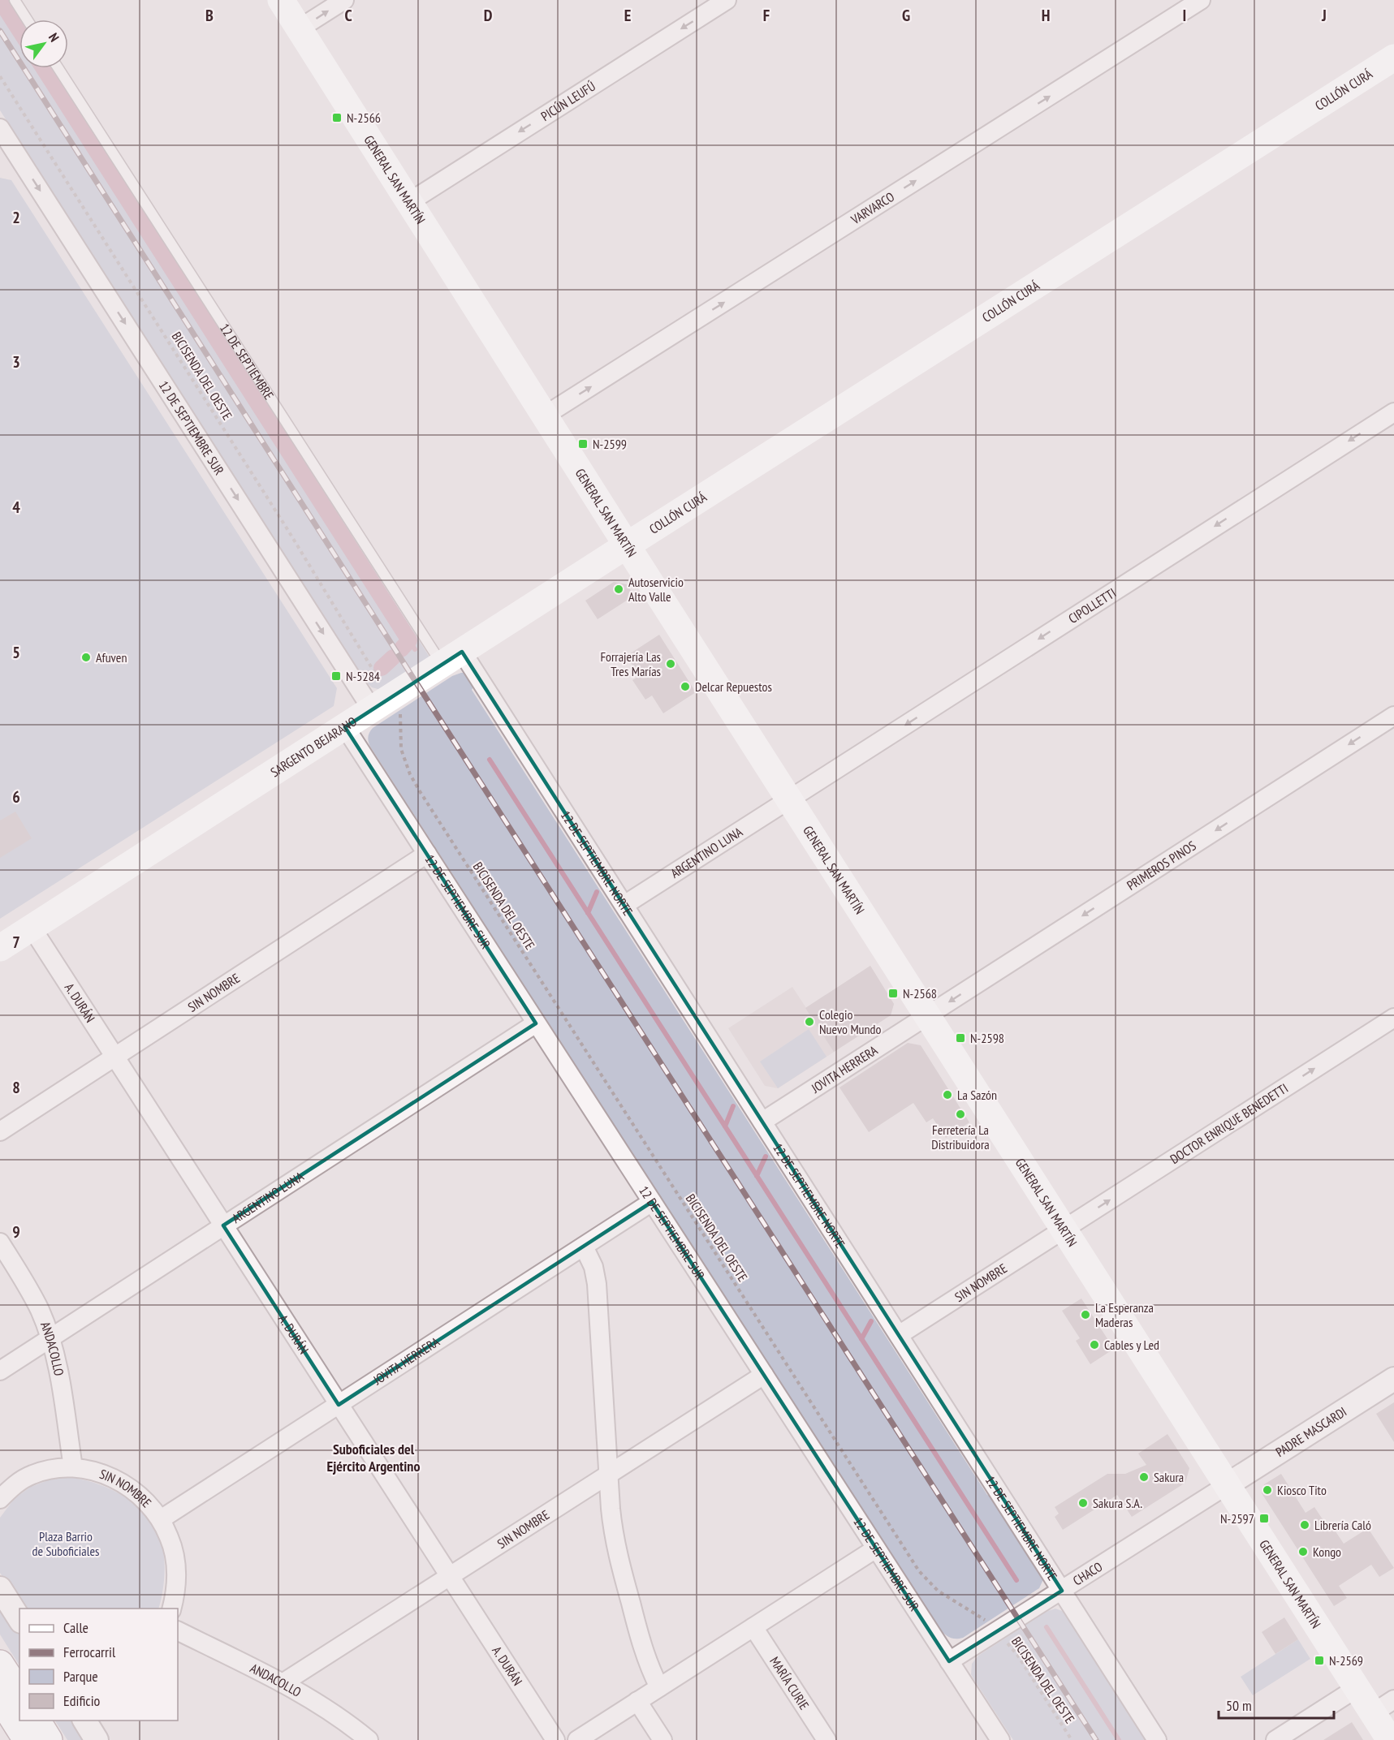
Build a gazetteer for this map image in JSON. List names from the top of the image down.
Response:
{
  "streets": {
    "main road": ["COLLÓN CURÁ", "GENERAL SAN MARTÍN", "SARGENTO BEJARANO"],
    "street": [
      "PICÚN LEUFÚ",
      "VARVARCO",
      "12 DE SEPTIEMBRE SUR",
      "CIPOLLETTI",
      "ARGENTINO LUNA",
      "12 DE SEPTIEMBRE NORTE",
      "PRIMEROS PINOS",
      "SIN NOMBRE",
      "A. DURÁN",
      "JOVITA HERRERA",
      "DOCTOR ENRIQUE BENEDETTI",
      "ANDACOLLO",
      "PADRE MASCARDI",
      "CHACO",
      "MARÍA CURIE"
    ],
    "lane": ["12 DE SEPTIEMBRE"],
    "path": ["BICISENDA DEL OESTE"]
  },
  "crossings": [
    ["COLLÓN CURÁ", "GENERAL SAN MARTÍN"],
    ["COLLÓN CURÁ", "SARGENTO BEJARANO"],
    ["PICÚN LEUFÚ", "GENERAL SAN MARTÍN"],
    ["GENERAL SAN MARTÍN", "VARVARCO"],
    ["GENERAL SAN MARTÍN", "CIPOLLETTI"],
    ["GENERAL SAN MARTÍN", "SARGENTO BEJARANO"],
    ["GENERAL SAN MARTÍN", "ARGENTINO LUNA"],
    ["GENERAL SAN MARTÍN", "PRIMEROS PINOS"],
    ["GENERAL SAN MARTÍN", "SIN NOMBRE"],
    ["GENERAL SAN MARTÍN", "JOVITA HERRERA"],
    ["GENERAL SAN MARTÍN", "DOCTOR ENRIQUE BENEDETTI"],
    ["GENERAL SAN MARTÍN", "PADRE MASCARDI"],
    ["GENERAL SAN MARTÍN", "CHACO"],
    ["12 DE SEPTIEMBRE", "SARGENTO BEJARANO"],
    ["12 DE SEPTIEMBRE", "12 DE SEPTIEMBRE NORTE"],
    ["BICISENDA DEL OESTE", "CHACO"],
    ["12 DE SEPTIEMBRE SUR", "SARGENTO BEJARANO"],
    ["12 DE SEPTIEMBRE SUR", "ARGENTINO LUNA"],
    ["12 DE SEPTIEMBRE SUR", "SIN NOMBRE"],
    ["12 DE SEPTIEMBRE SUR", "JOVITA HERRERA"],
    ["12 DE SEPTIEMBRE SUR", "CHACO"],
    ["CIPOLLETTI", "ARGENTINO LUNA"],
    ["SARGENTO BEJARANO", "12 DE SEPTIEMBRE NORTE"],
    ["SARGENTO BEJARANO", "A. DURÁN"],
    ["ARGENTINO LUNA", "12 DE SEPTIEMBRE NORTE"],
    ["ARGENTINO LUNA", "A. DURÁN"],
    ["ARGENTINO LUNA", "ANDACOLLO"],
    ["12 DE SEPTIEMBRE NORTE", "SIN NOMBRE"],
    ["12 DE SEPTIEMBRE NORTE", "JOVITA HERRERA"],
    ["12 DE SEPTIEMBRE NORTE", "CHACO"],
    ["PRIMEROS PINOS", "JOVITA HERRERA"],
    ["SIN NOMBRE", "A. DURÁN"],
    ["SIN NOMBRE", "JOVITA HERRERA"],
    ["SIN NOMBRE", "DOCTOR ENRIQUE BENEDETTI"],
    ["SIN NOMBRE", "ANDACOLLO"],
    ["A. DURÁN", "JOVITA HERRERA"],
    ["PADRE MASCARDI", "CHACO"]
  ],
  "one_way": [
    "PICÚN LEUFÚ",
    "VARVARCO",
    "12 DE SEPTIEMBRE SUR",
    "CIPOLLETTI",
    "PRIMEROS PINOS",
    "DOCTOR ENRIQUE BENEDETTI"
  ],
  "districts": ["Suboficiales del Ejército Argentino"],
  "parks": ["Plaza Barrio de Suboficiales"],
  "places": {
    "transit": [
      "N-2566",
      "N-2599",
      "N-5284",
      "N-2568",
      "N-2598",
      "N-2597",
      "N-2569"
    ],
    "other": [
      "Autoservicio Alto Valle",
      "Afuven",
      "Forrajería Las Tres Marías",
      "Delcar Repuestos",
      "Colegio Nuevo Mundo",
      "La Sazón",
      "Ferretería La Distribuidora",
      "La Esperanza Maderas",
      "Cables y Led",
      "Sakura",
      "Kiosco Tito",
      "Sakura S.A.",
      "Librería Caló",
      "Kongo"
    ]
  },
  "legend": [
    "Calle",
    "Ferrocarril",
    "Parque",
    "Edificio"
  ],
  "scale_bar": "50 m",
  "north": "top right",
  "grid": {
    "columns": [
      "B",
      "C",
      "D",
      "E",
      "F",
      "G",
      "H",
      "I",
      "J"
    ],
    "rows": [
      "2",
      "3",
      "4",
      "5",
      "6",
      "7",
      "8",
      "9"
    ]
  }
}
